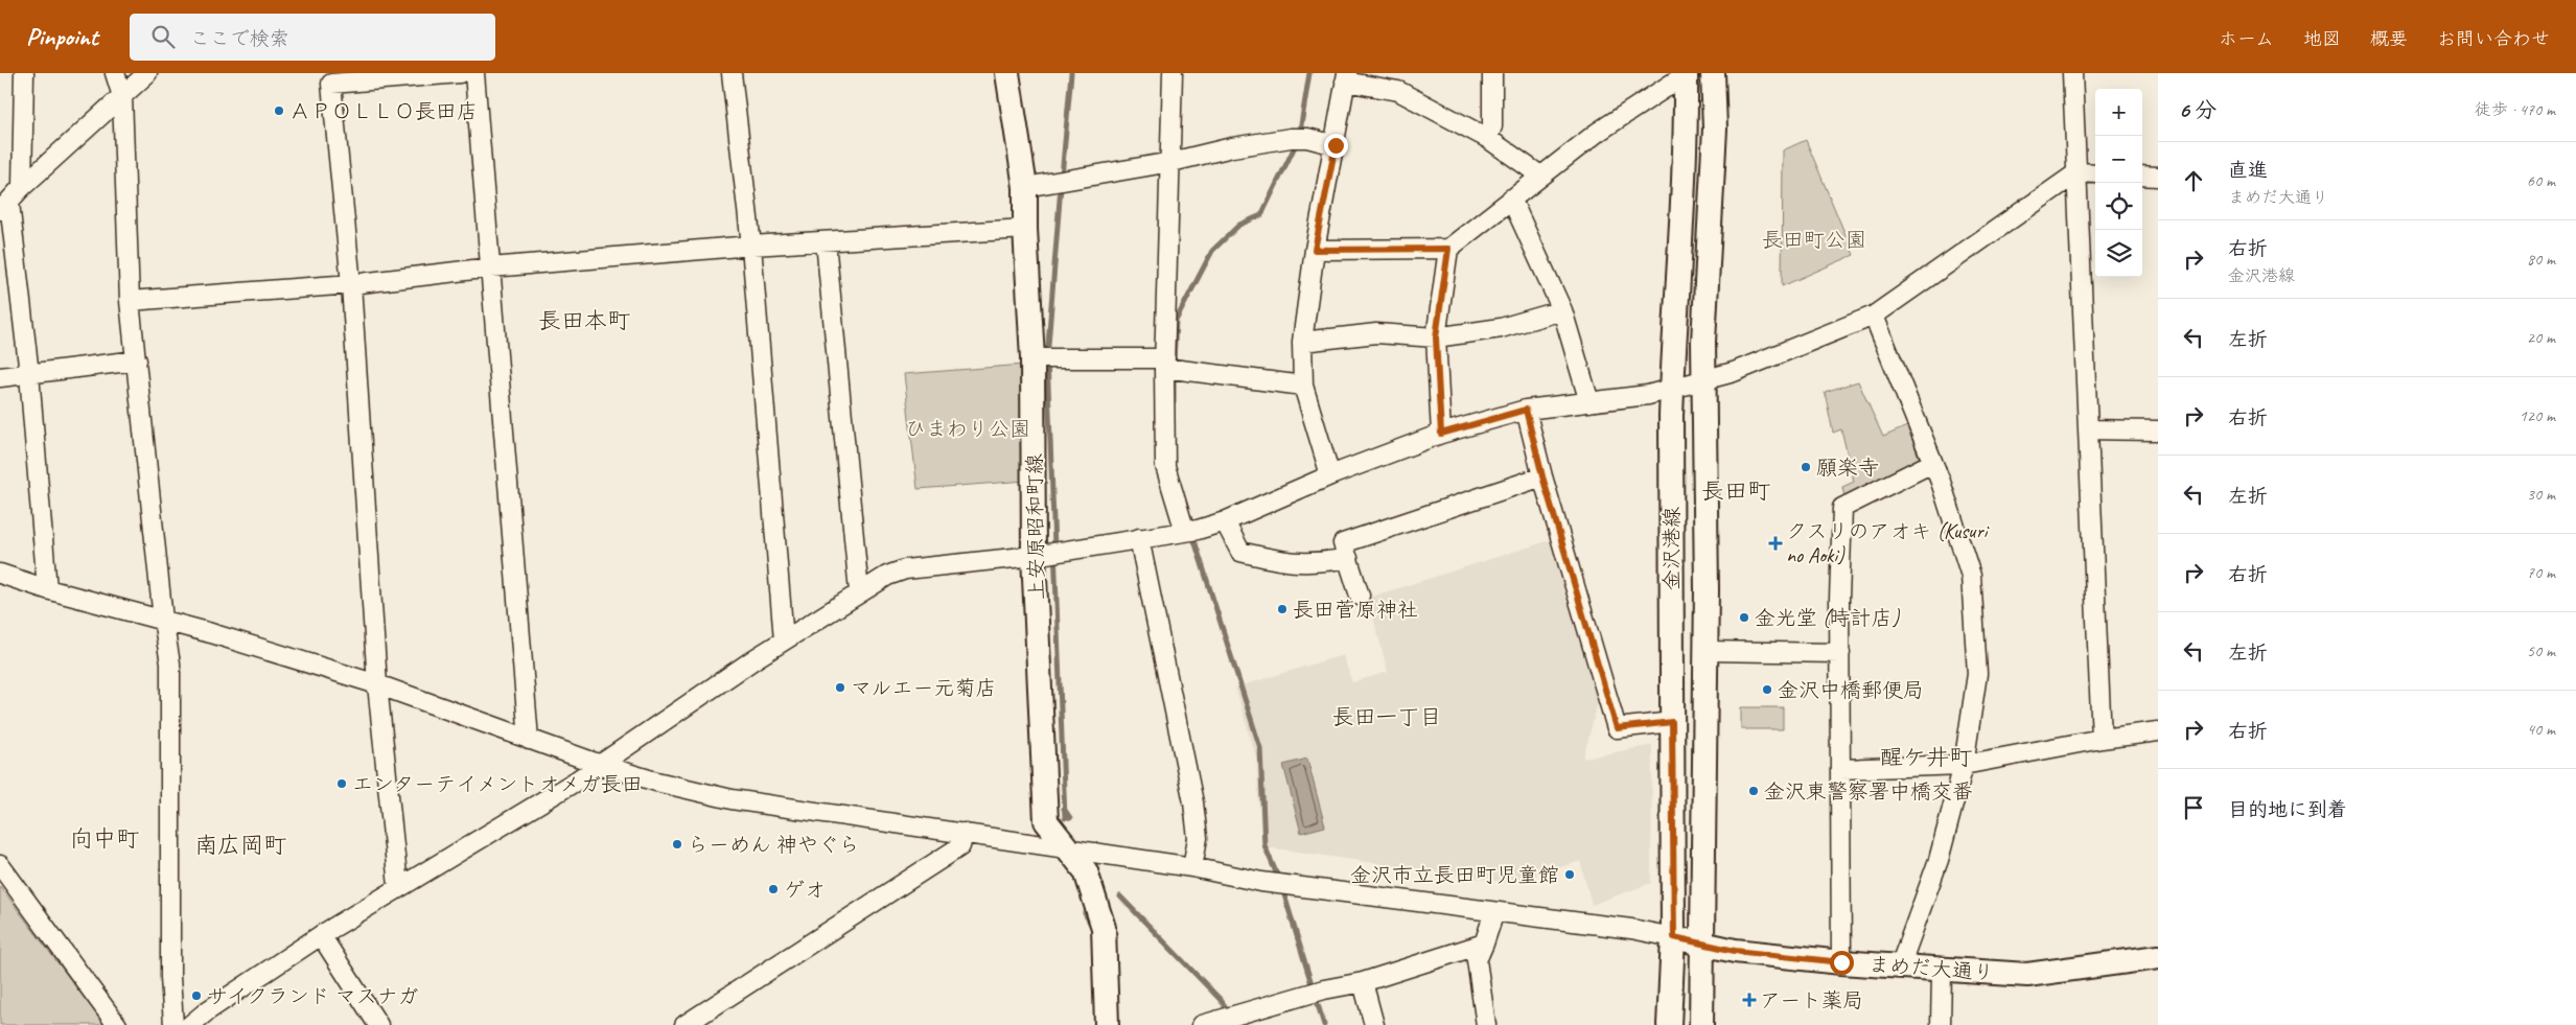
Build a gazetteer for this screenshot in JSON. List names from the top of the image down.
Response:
{
  "streets": {
    "main road": ["上安原昭和町線", "金沢港線", "まめだ大通り"]
  },
  "crossings": [
    ["金沢港線", "まめだ大通り"]
  ],
  "districts": [
    "長田本町",
    "長田町",
    "長田一丁目",
    "醒ケ井町",
    "向中町",
    "南広岡町"
  ],
  "parks": ["長田町公園", "ひまわり公園"],
  "places": {
    "other": [
      "ＡＰＯＬＬＯ長田店",
      "願楽寺",
      "長田菅原神社",
      "金光堂 (時計店)",
      "マルエー元菊店",
      "金沢中橋郵便局",
      "エンターテイメントオメガ長田",
      "金沢東警察署中橋交番",
      "らーめん 神やぐら",
      "金沢市立長田町児童館",
      "ゲオ",
      "サイクランド マスナガ"
    ],
    "health": ["クスリのアオキ (Kusuri no Aoki)", "アート薬局"]
  },
  "page": {
    "header": "Pinpoint",
    "search": "ここで検索",
    "nav": [
      "ホーム",
      "地図",
      "概要",
      "お問い合わせ"
    ],
    "heading": ["6 分", "徒歩 · 470 m"],
    "map_buttons": ["+", "−"],
    "list": [
      ["直進", "まめだ大通り", "60 m"],
      ["右折", "金沢港線", "80 m"],
      ["左折", "20 m"],
      ["右折", "120 m"],
      ["左折", "30 m"],
      ["右折", "70 m"],
      ["左折", "50 m"],
      ["右折", "40 m"],
      "目的地に到着"
    ]
  }
}
